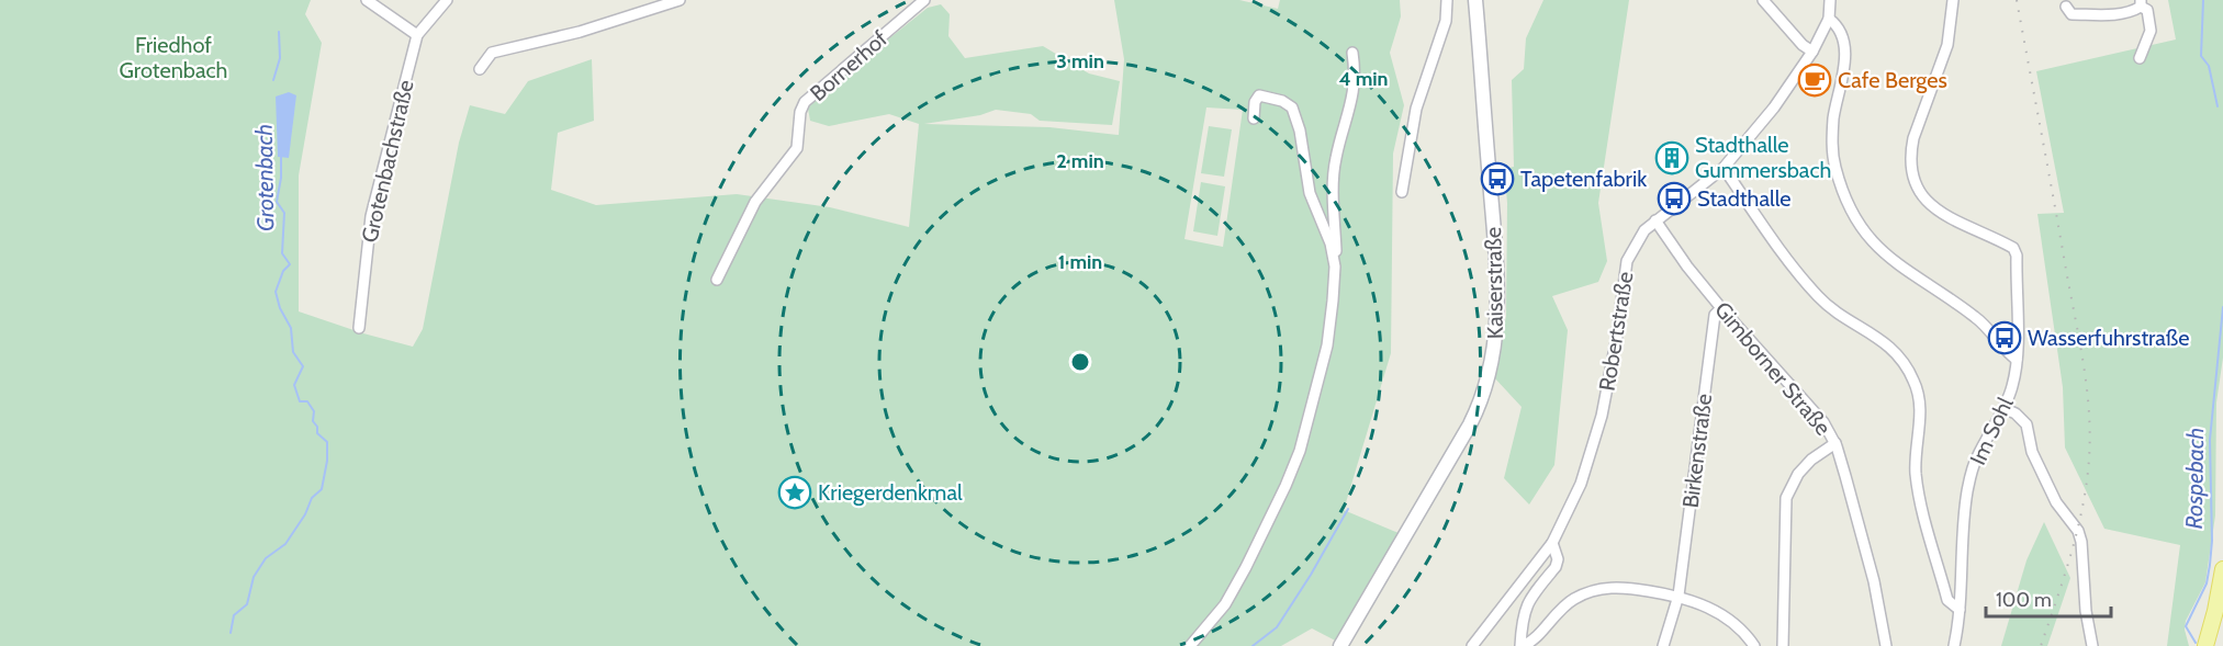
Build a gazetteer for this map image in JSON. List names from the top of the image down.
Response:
{
  "streets": {
    "street": [
      "Bornerhof",
      "Grotenbachstraße",
      "Kaiserstraße",
      "Robertstraße",
      "Gimborner Straße",
      "Im Sohl",
      "Birkenstraße"
    ]
  },
  "crossings": [
    ["Robertstraße", "Gimborner Straße"],
    ["Gimborner Straße", "Birkenstraße"]
  ],
  "water": ["Grotenbach", "Rospebach"],
  "parks": ["Friedhof Grotenbach"],
  "places": {
    "cafe": ["Cafe Berges"],
    "building": ["Stadthalle Gummersbach"],
    "bus stop": ["Tapetenfabrik", "Stadthalle", "Wasserfuhrstraße"],
    "place": ["Kriegerdenkmal"]
  },
  "scale_bar": "100 m",
  "rings": [
    "3 min",
    "4 min",
    "2 min",
    "1 min"
  ]
}
